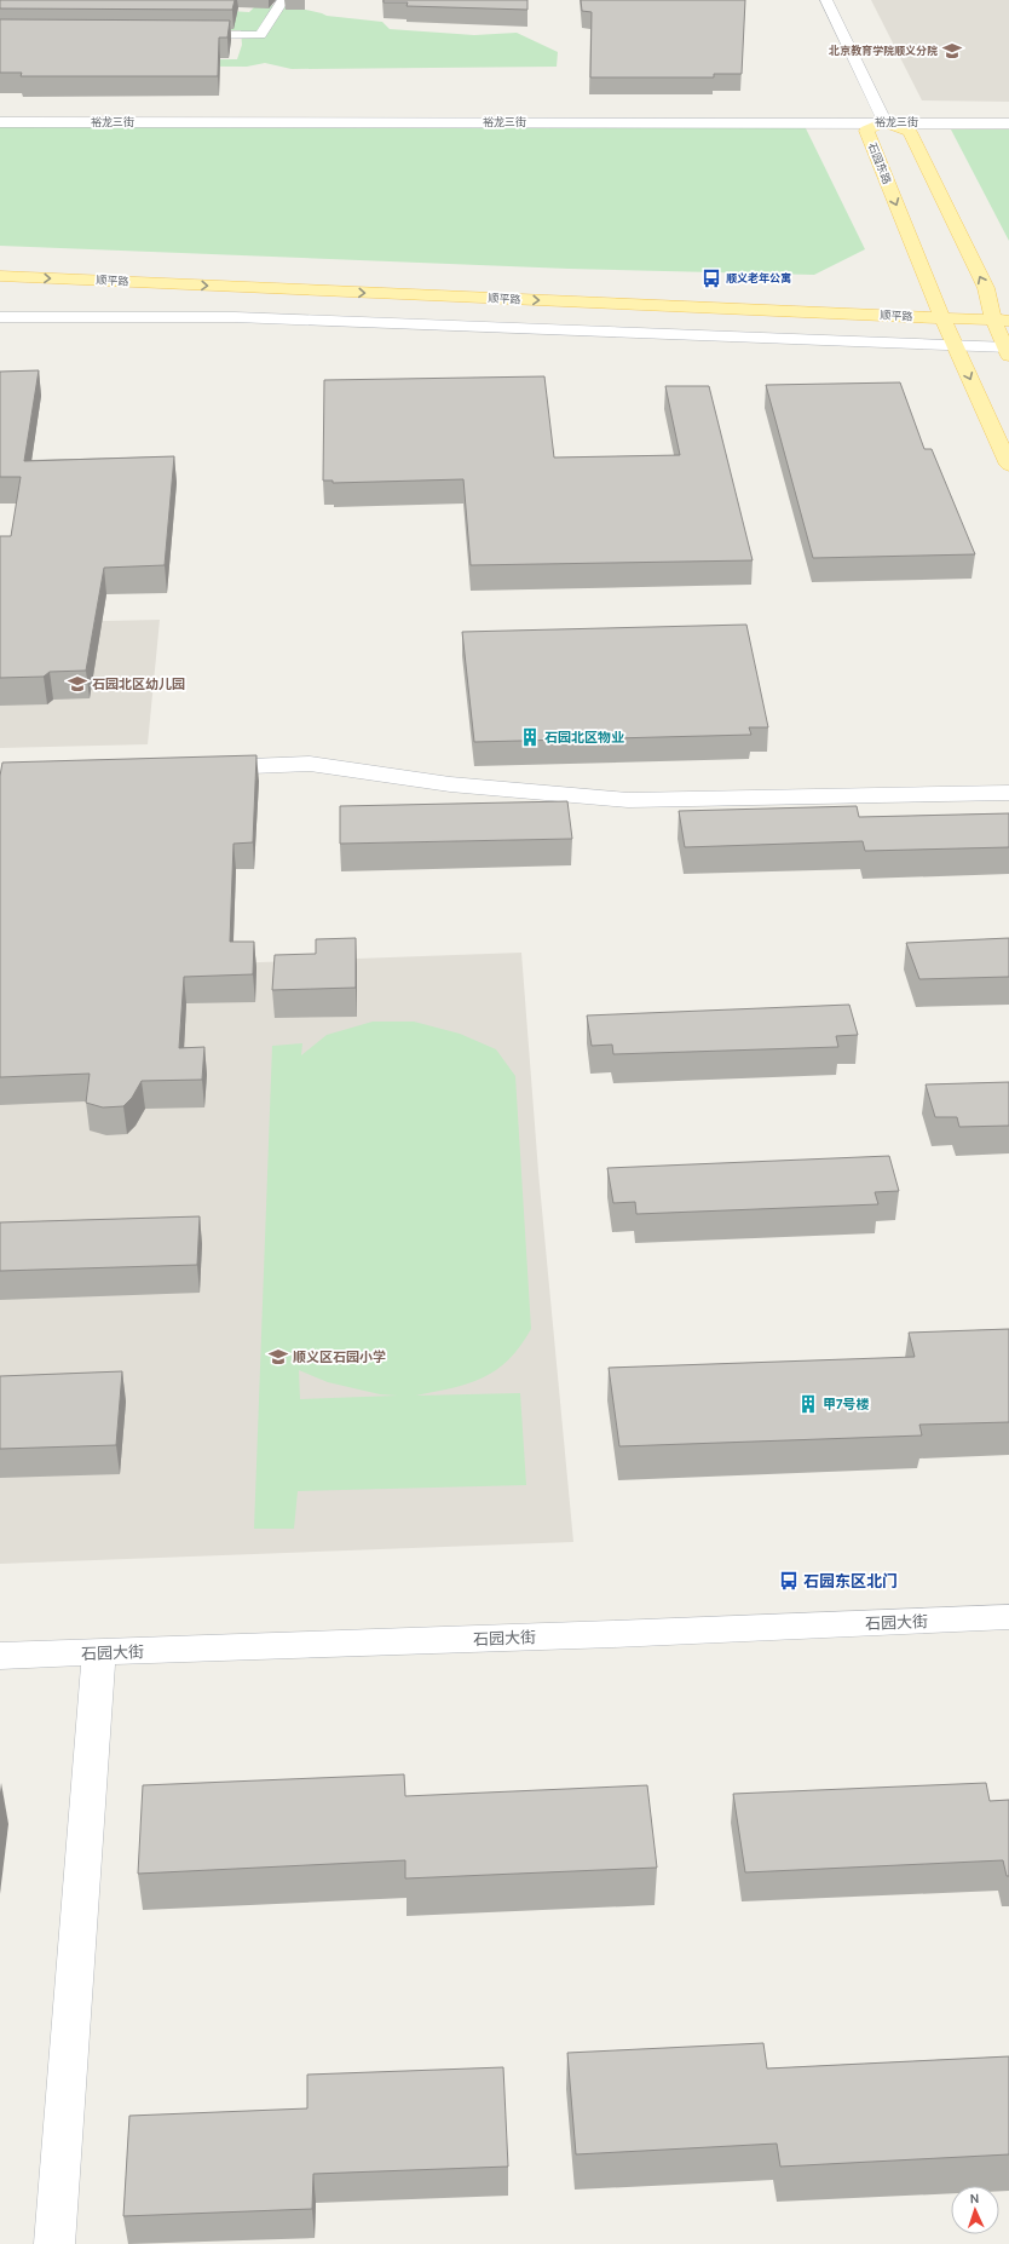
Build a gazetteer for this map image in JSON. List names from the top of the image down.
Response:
{
  "streets": {
    "main road": ["石园东路", "顺平路"],
    "street": ["裕龙三街", "石园大街"]
  },
  "crossings": [
    ["裕龙三街", "石园东路"],
    ["石园东路", "顺平路"]
  ],
  "one_way": ["顺平路"],
  "places": {
    "school or university": ["北京教育学院顺义分院", "石园北区幼儿园", "顺义区石园小学"],
    "bus stop": ["顺义老年公寓", "石园东区北门"],
    "building": ["石园北区物业", "甲7号楼"]
  },
  "north": "top"
}
